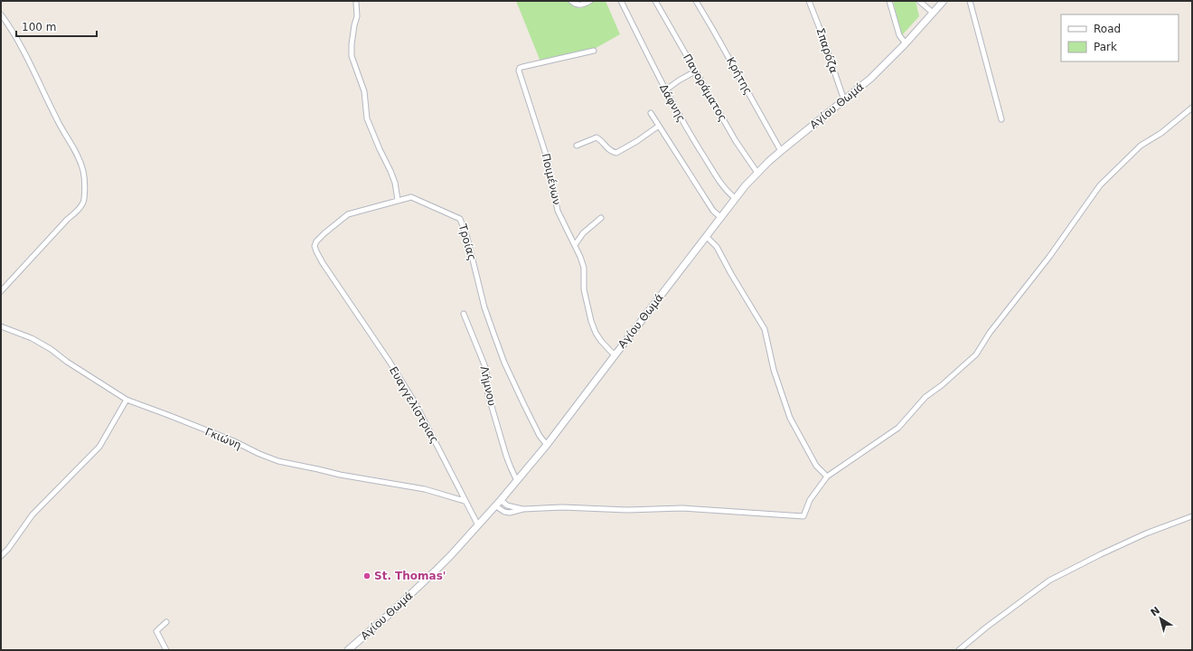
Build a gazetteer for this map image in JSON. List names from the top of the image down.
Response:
{
  "streets": {
    "main road": ["Αγίου Θωμά"],
    "street": [
      "Σπαρόζα",
      "Κρήτης",
      "Πανοράματος",
      "Δάφνης",
      "Ποιμένων",
      "Τροίας",
      "Λήμνου",
      "Ευαγγελίστριας",
      "Γκιώνη"
    ]
  },
  "crossings": [
    ["Σπαρόζα", "Αγίου Θωμά"],
    ["Κρήτης", "Αγίου Θωμά"],
    ["Πανοράματος", "Αγίου Θωμά"],
    ["Δάφνης", "Αγίου Θωμά"],
    ["Αγίου Θωμά", "Ποιμένων"],
    ["Αγίου Θωμά", "Τροίας"],
    ["Αγίου Θωμά", "Λήμνου"],
    ["Αγίου Θωμά", "Ευαγγελίστριας"],
    ["Τροίας", "Ευαγγελίστριας"],
    ["Ευαγγελίστριας", "Γκιώνη"]
  ],
  "places": ["St. Thomas'"],
  "legend": ["Road", "Park"],
  "scale_bar": "100 m",
  "north": "top left"
}
